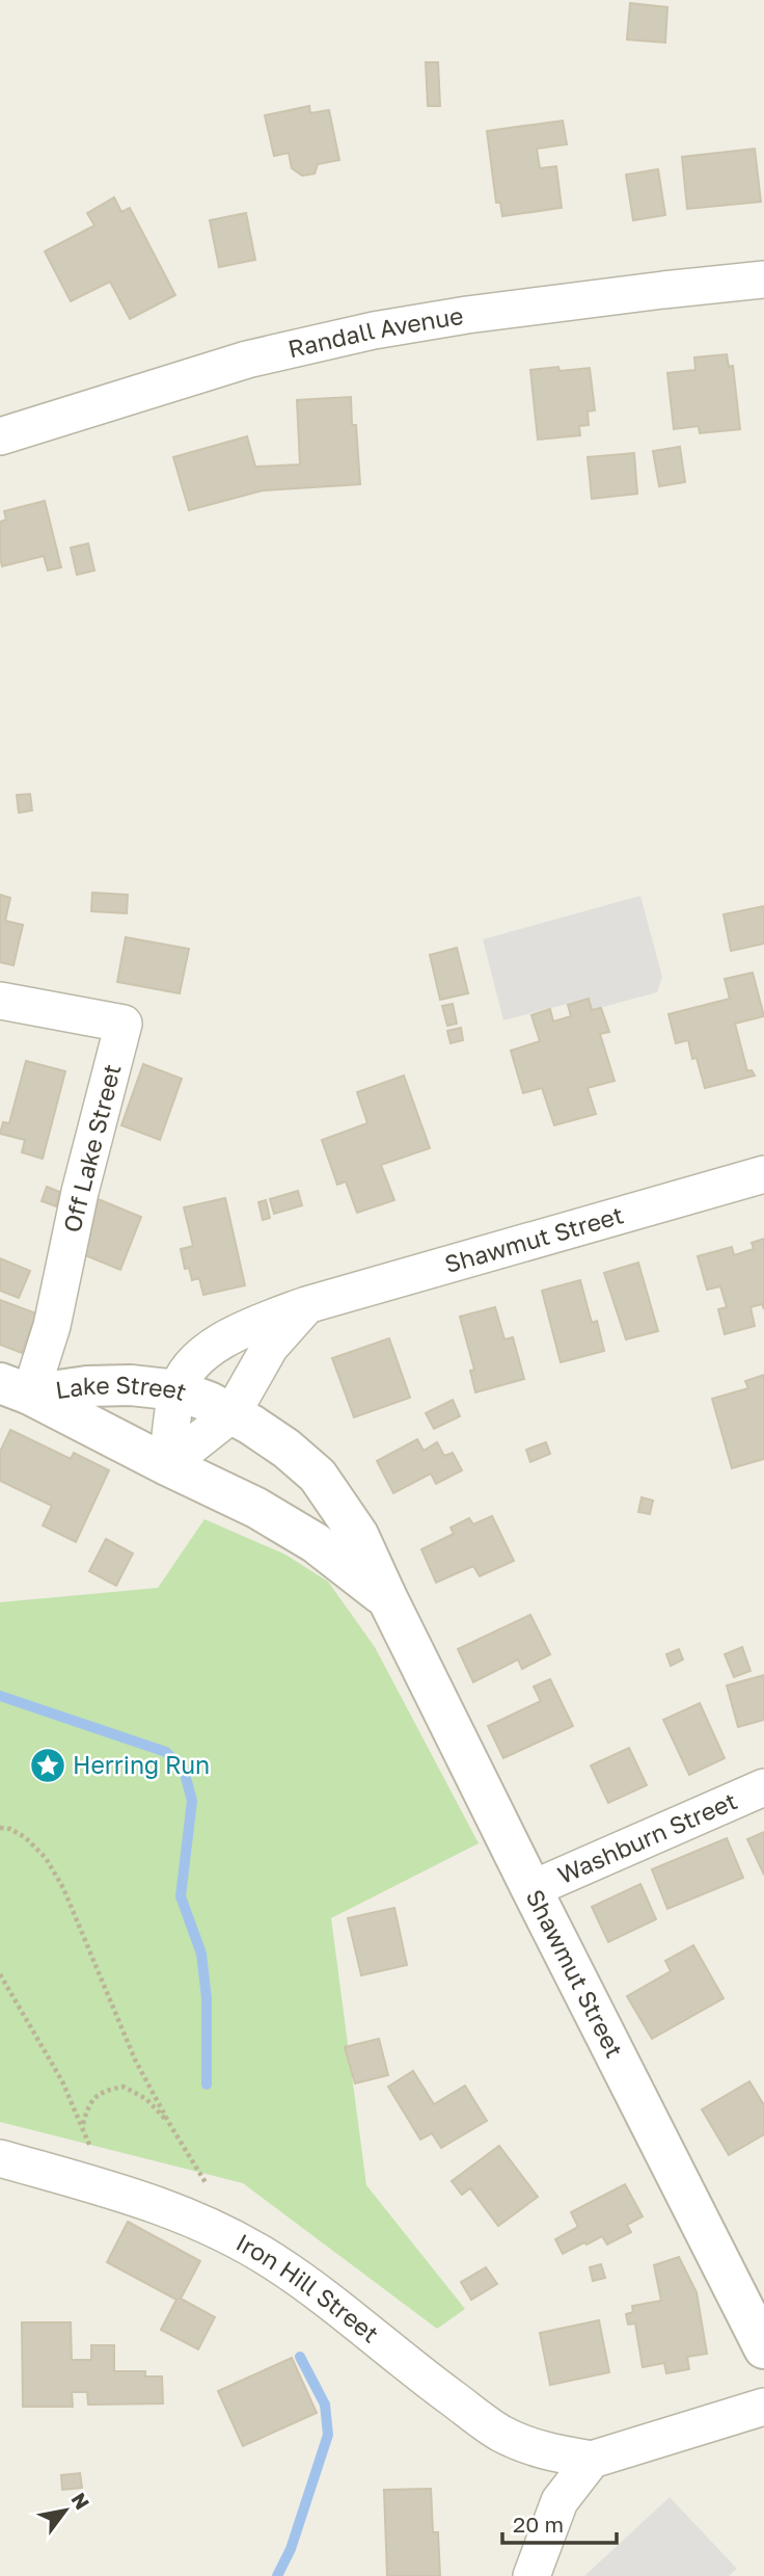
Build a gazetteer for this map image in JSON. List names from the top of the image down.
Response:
{
  "streets": {
    "street": [
      "Randall Avenue",
      "Off Lake Street",
      "Shawmut Street",
      "Lake Street",
      "Washburn Street",
      "Iron Hill Street"
    ]
  },
  "crossings": [
    ["Off Lake Street", "Lake Street"],
    ["Shawmut Street", "Lake Street"],
    ["Shawmut Street", "Washburn Street"]
  ],
  "places": {
    "place": ["Herring Run"]
  },
  "scale_bar": "20 m",
  "north": "top right"
}
